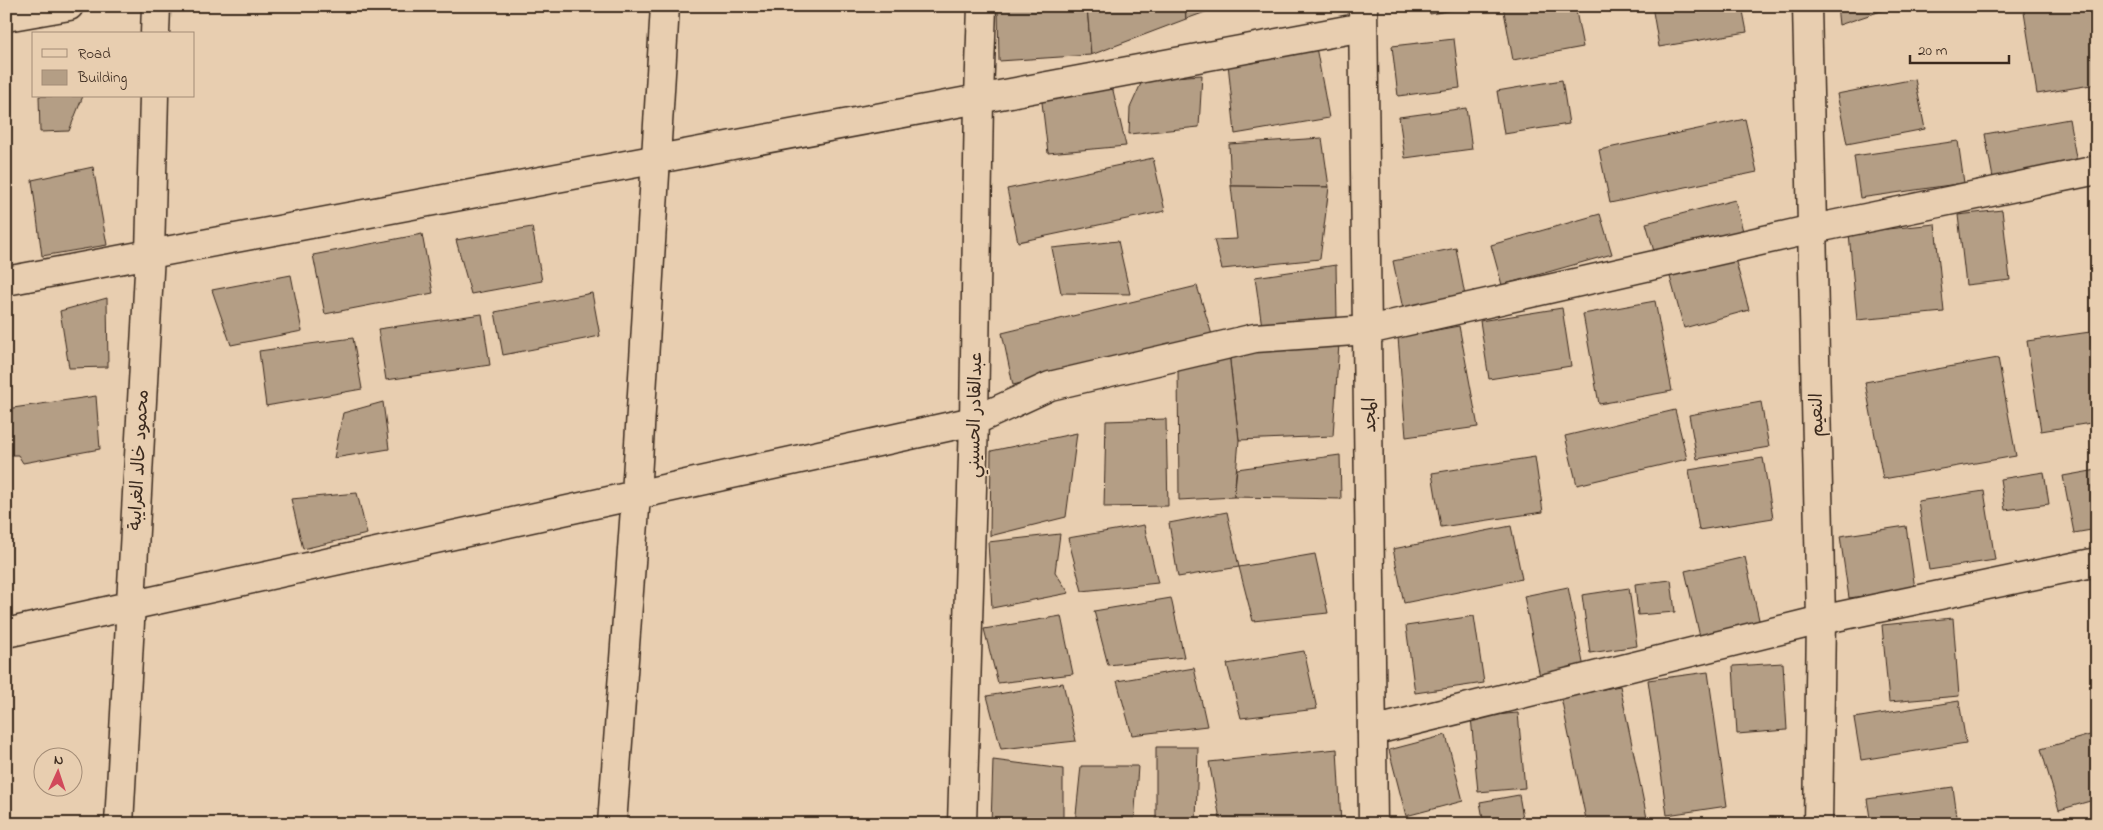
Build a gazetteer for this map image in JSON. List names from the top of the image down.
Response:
{
  "streets": {
    "street": [
      "عبدالقادر الحسيني",
      "المجد",
      "النعيم",
      "محمود خالد الغرايبة"
    ]
  },
  "legend": ["Road", "Building"],
  "scale_bar": "20 m",
  "north": "top"
}
